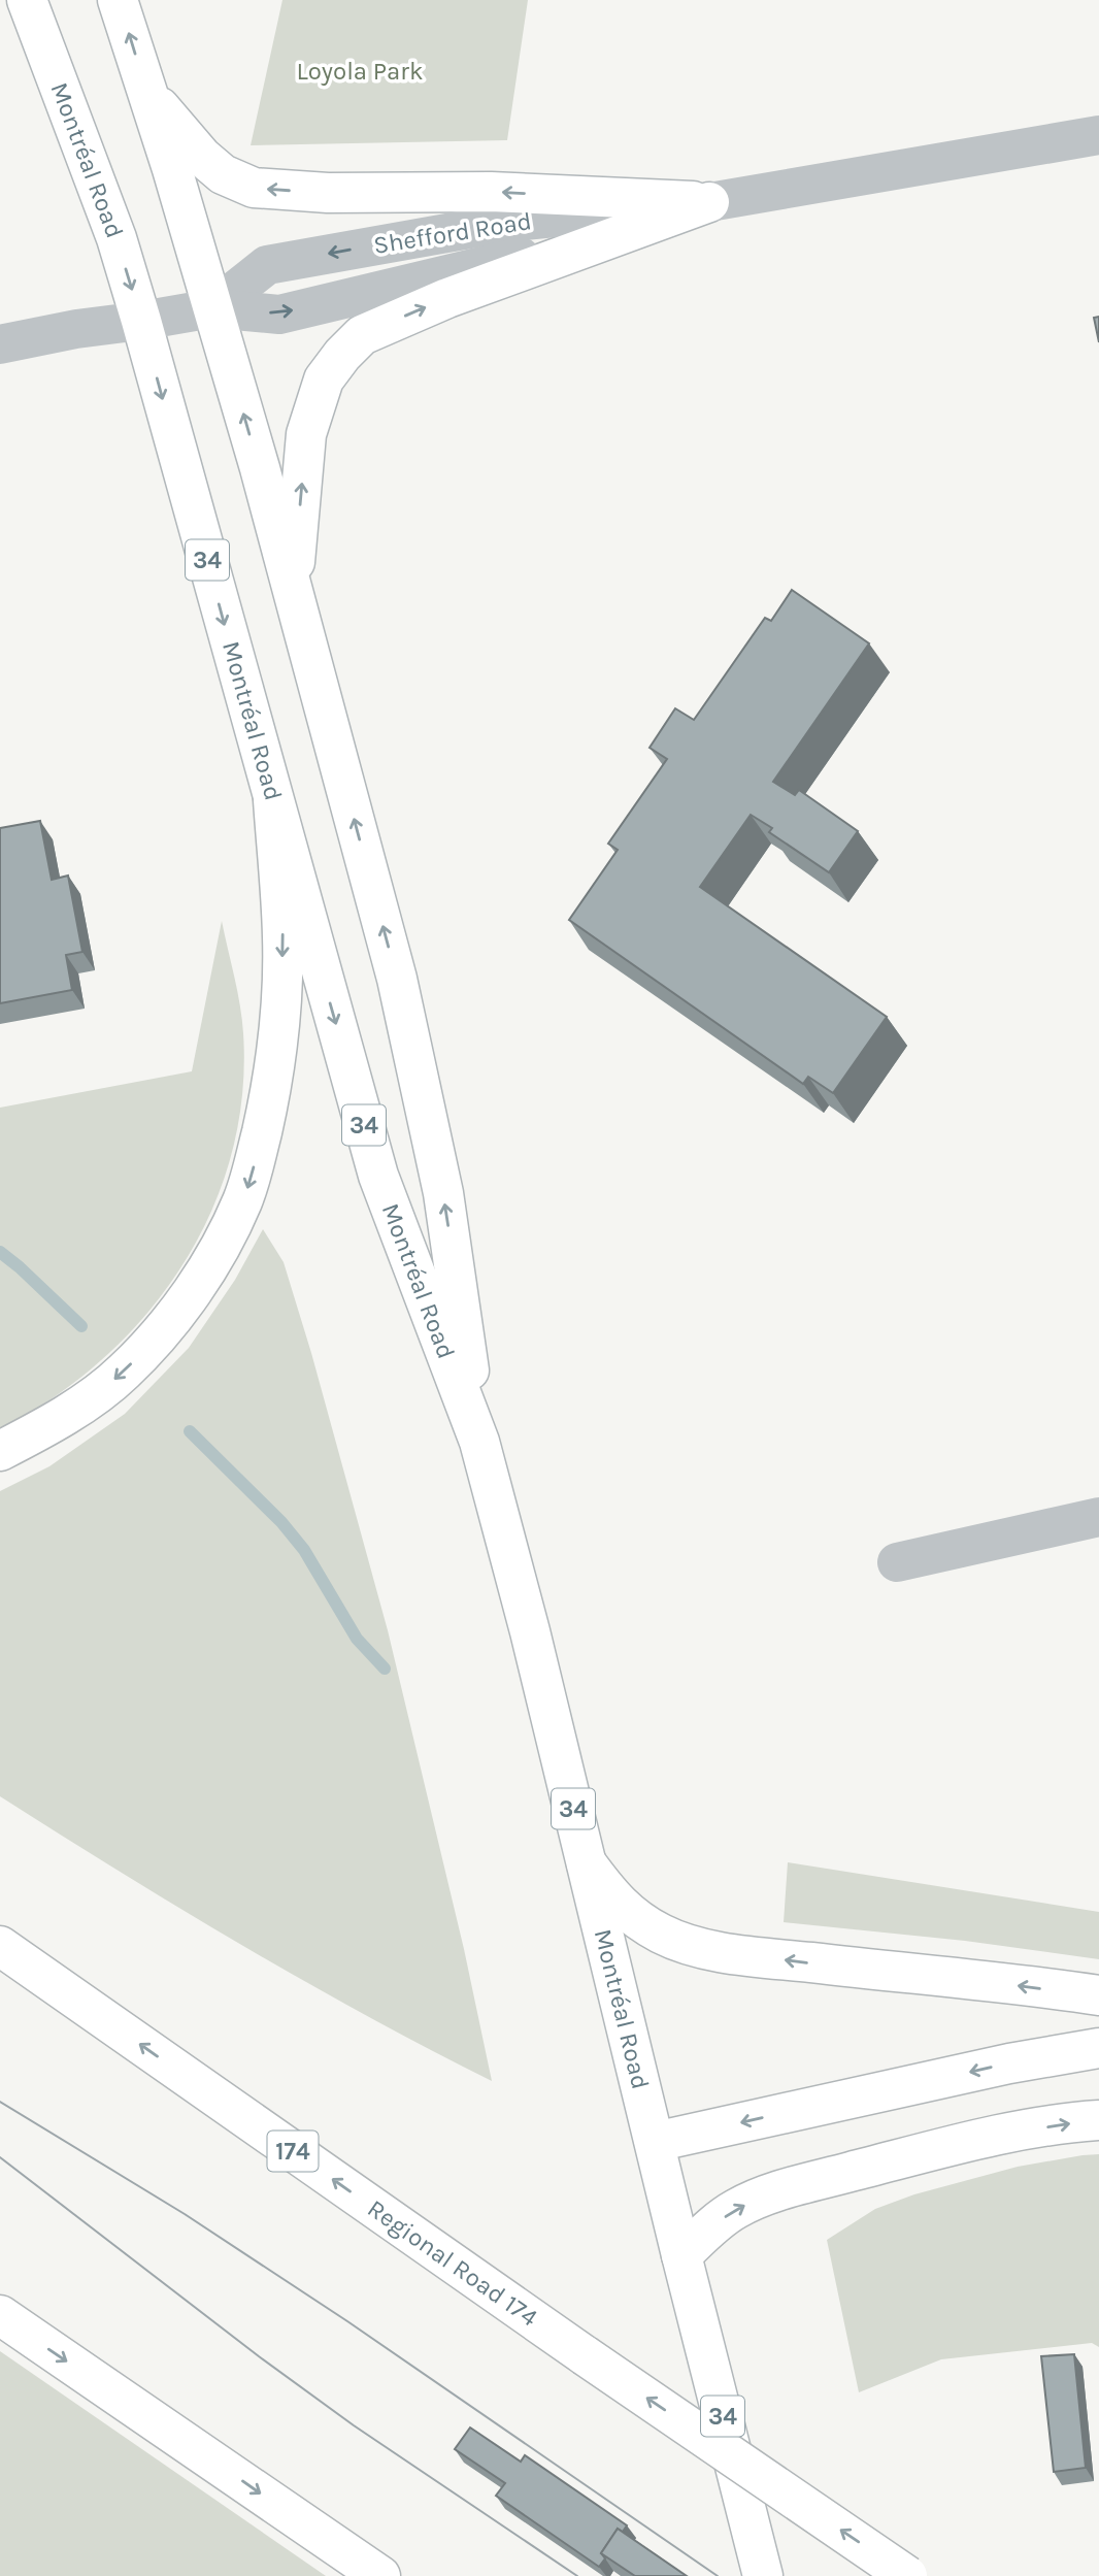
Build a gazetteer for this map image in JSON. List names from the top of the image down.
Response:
{
  "streets": {
    "main road": [
      "Montréal Road",
      "34",
      "174",
      "Regional Road 174"
    ],
    "street": ["Shefford Road"]
  },
  "crossings": [
    ["Montréal Road", "Shefford Road"]
  ],
  "parks": ["Loyola Park"]
}
